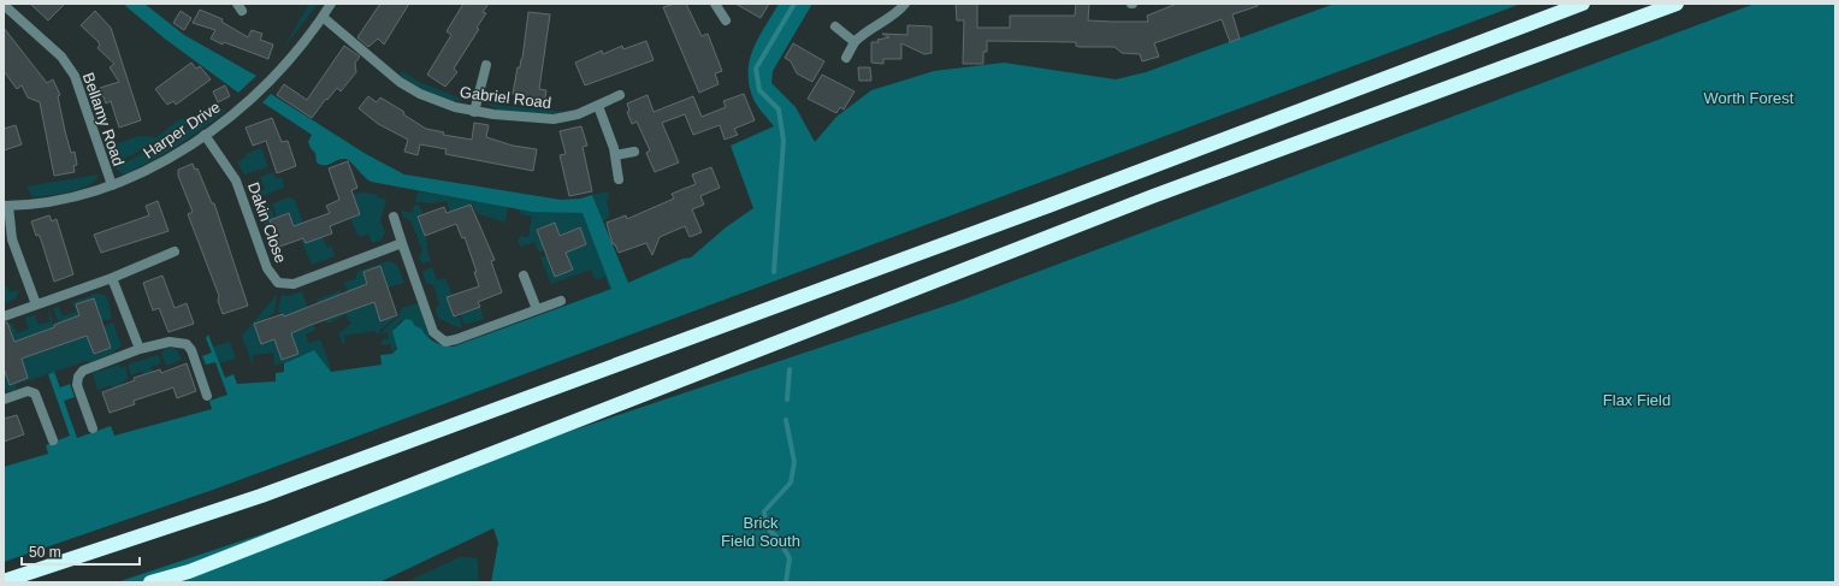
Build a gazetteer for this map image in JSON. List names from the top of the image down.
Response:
{
  "streets": {
    "street": [
      "Gabriel Road",
      "Bellamy Road",
      "Harper Drive",
      "Dakin Close"
    ]
  },
  "crossings": [
    ["Gabriel Road", "Harper Drive"],
    ["Bellamy Road", "Harper Drive"],
    ["Harper Drive", "Dakin Close"]
  ],
  "parks": ["Worth Forest", "Flax Field", "Brick Field South"],
  "scale_bar": "50 m"
}
